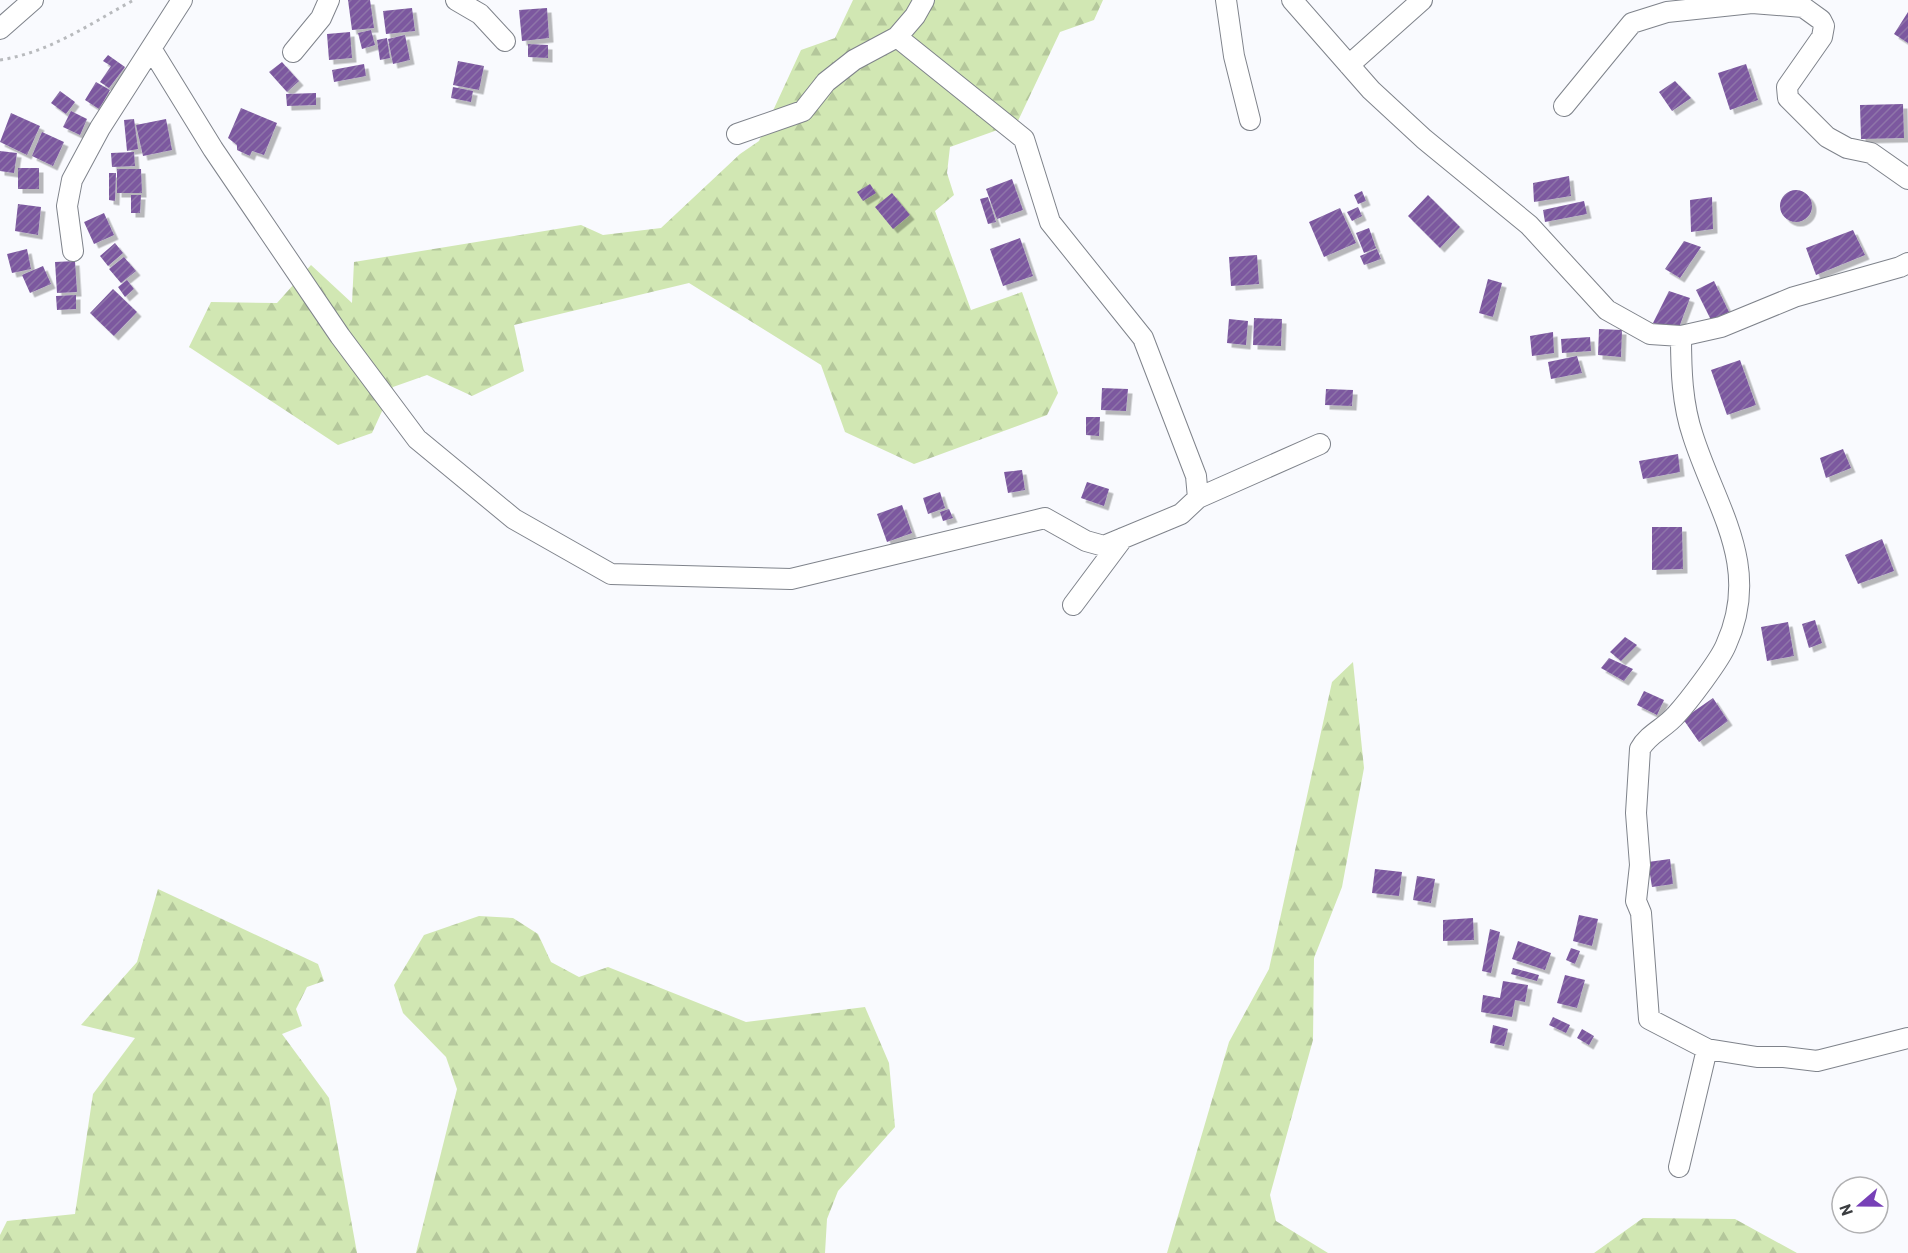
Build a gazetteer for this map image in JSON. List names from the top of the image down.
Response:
{
  "north": "left"
}
